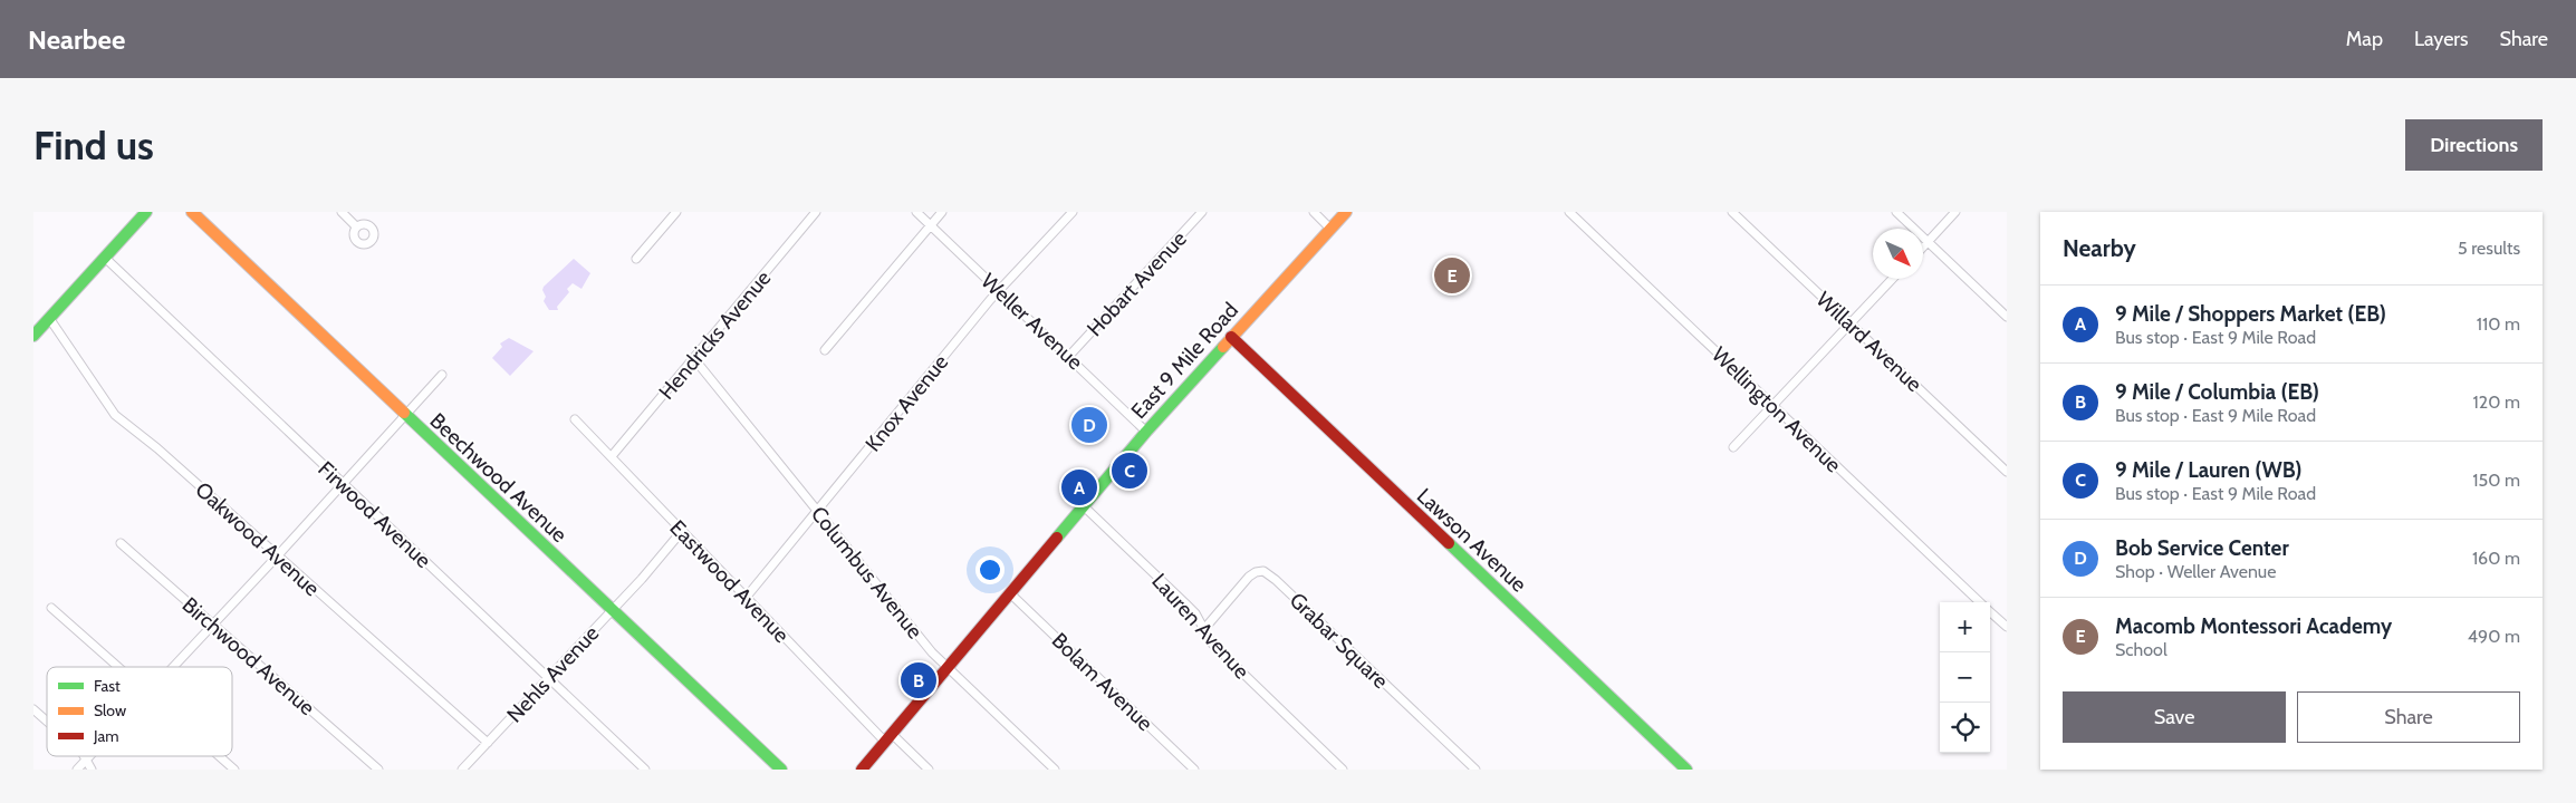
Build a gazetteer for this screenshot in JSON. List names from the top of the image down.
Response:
{
  "streets": {
    "street": [
      "Hobart Avenue",
      "Weller Avenue",
      "Hendricks Avenue",
      "Willard Avenue",
      "East 9 Mile Road",
      "Knox Avenue",
      "Wellington Avenue",
      "Beechwood Avenue",
      "Firwood Avenue",
      "Oakwood Avenue",
      "Lawson Avenue",
      "Columbus Avenue",
      "Eastwood Avenue",
      "Lauren Avenue",
      "Grabar Square",
      "Birchwood Avenue",
      "Nehls Avenue",
      "Bolam Avenue"
    ]
  },
  "crossings": [
    ["Hobart Avenue", "Weller Avenue"],
    ["Weller Avenue", "East 9 Mile Road"],
    ["Weller Avenue", "Knox Avenue"],
    ["Hendricks Avenue", "Columbus Avenue"],
    ["Hendricks Avenue", "Eastwood Avenue"],
    ["East 9 Mile Road", "Lawson Avenue"],
    ["East 9 Mile Road", "Columbus Avenue"],
    ["East 9 Mile Road", "Eastwood Avenue"],
    ["East 9 Mile Road", "Lauren Avenue"],
    ["East 9 Mile Road", "Bolam Avenue"],
    ["Knox Avenue", "Columbus Avenue"],
    ["Knox Avenue", "Eastwood Avenue"],
    ["Beechwood Avenue", "Nehls Avenue"],
    ["Firwood Avenue", "Nehls Avenue"],
    ["Oakwood Avenue", "Nehls Avenue"],
    ["Eastwood Avenue", "Nehls Avenue"],
    ["Lauren Avenue", "Grabar Square"]
  ],
  "legend": ["Fast", "Slow", "Jam"],
  "north": "bottom right",
  "page": {
    "header": "Nearbee",
    "nav": ["Map", "Layers", "Share"],
    "buttons": [
      "Directions",
      ["Save", "Share"]
    ],
    "title": "Find us",
    "heading": ["Nearby", "5 results"],
    "pins": [
      "E",
      "D",
      "C",
      "A",
      "B"
    ],
    "list": [
      {
        "mark": "A",
        "name": "9 Mile / Shoppers Market (EB)",
        "note": "Bus stop · East 9 Mile Road",
        "value": "110 m"
      },
      {
        "mark": "B",
        "name": "9 Mile / Columbia (EB)",
        "note": "Bus stop · East 9 Mile Road",
        "value": "120 m"
      },
      {
        "mark": "C",
        "name": "9 Mile / Lauren (WB)",
        "note": "Bus stop · East 9 Mile Road",
        "value": "150 m"
      },
      {
        "mark": "D",
        "name": "Bob Service Center",
        "note": "Shop · Weller Avenue",
        "value": "160 m"
      },
      {
        "mark": "E",
        "name": "Macomb Montessori Academy",
        "note": "School",
        "value": "490 m"
      }
    ],
    "map_buttons": ["+", "−"]
  }
}
